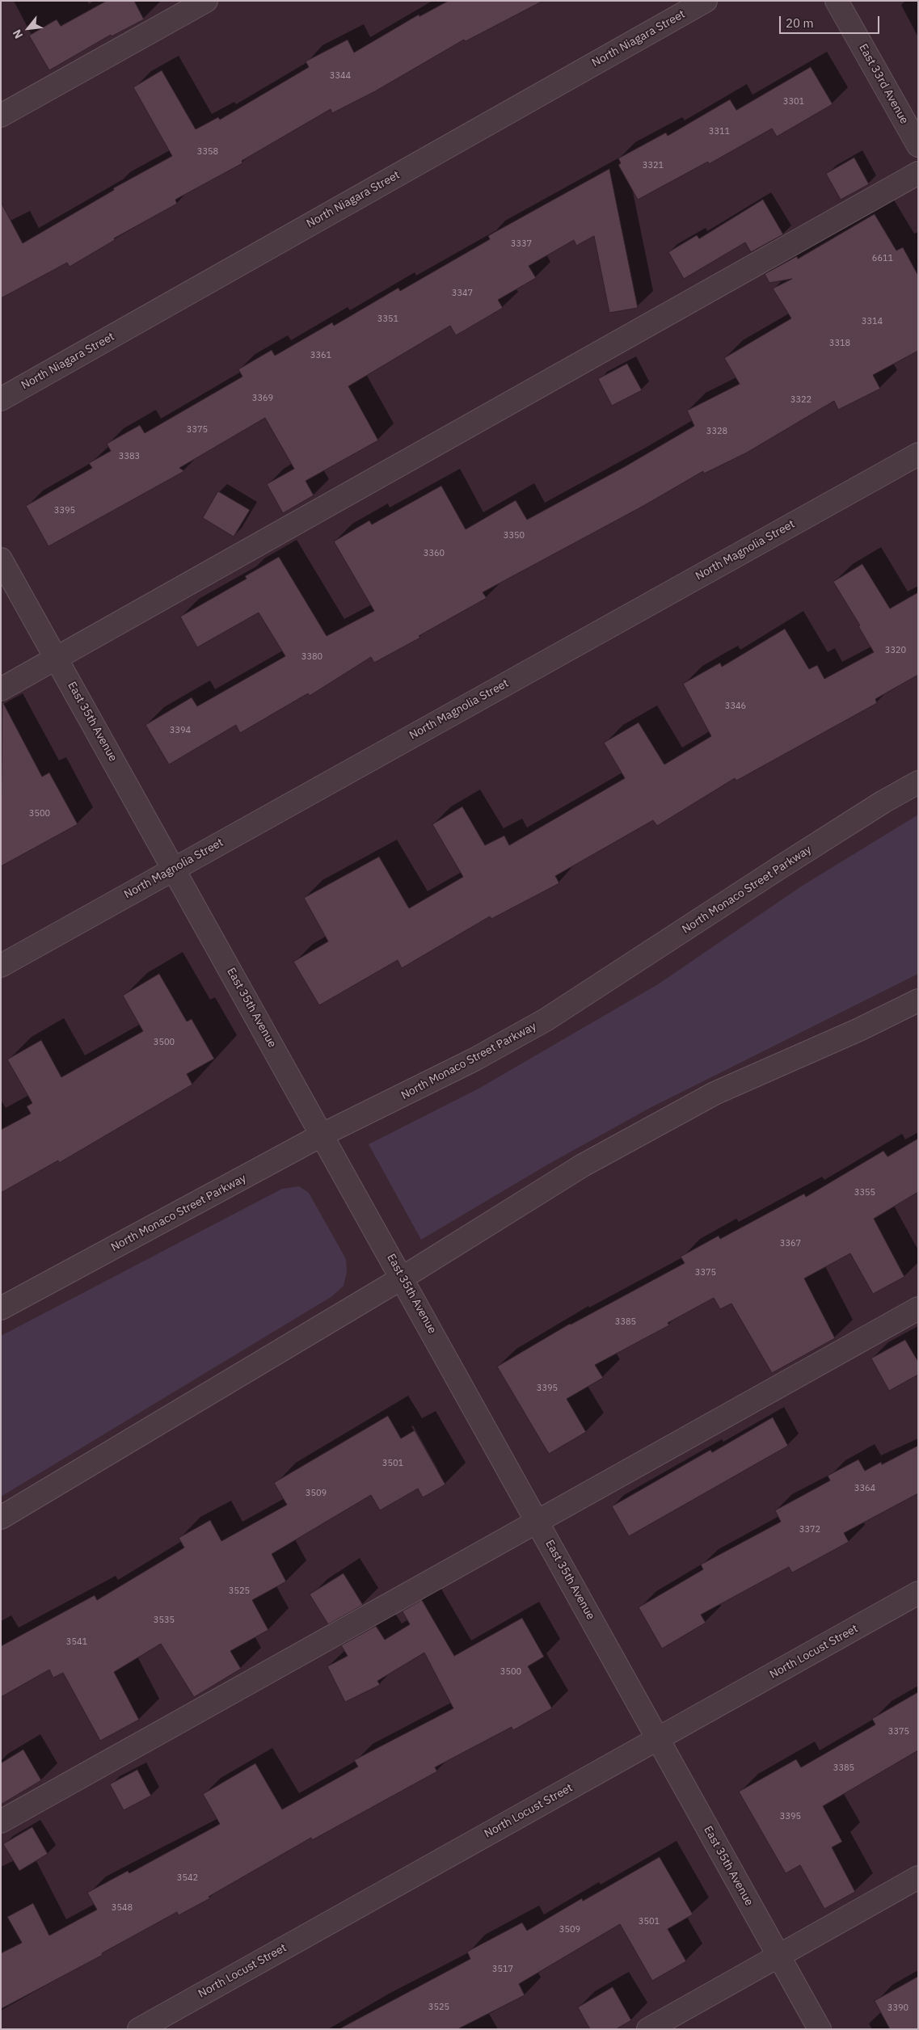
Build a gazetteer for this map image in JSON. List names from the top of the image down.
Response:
{
  "streets": {
    "street": [
      "North Niagara Street",
      "East 33rd Avenue",
      "North Magnolia Street",
      "East 35th Avenue",
      "North Monaco Street Parkway",
      "North Locust Street"
    ]
  },
  "crossings": [
    ["North Magnolia Street", "East 35th Avenue"],
    ["East 35th Avenue", "North Monaco Street Parkway"],
    ["East 35th Avenue", "North Locust Street"]
  ],
  "house_numbers": [
    "3344",
    "3301",
    "3311",
    "3358",
    "3321",
    "3337",
    "6611",
    "3347",
    "3351",
    "3314",
    "3318",
    "3361",
    "3369",
    "3322",
    "3375",
    "3328",
    "3383",
    "3395",
    "3350",
    "3360",
    "3320",
    "3380",
    "3346",
    "3394",
    "3500",
    "3500",
    "3355",
    "3367",
    "3375",
    "3385",
    "3395",
    "3501",
    "3364",
    "3509",
    "3372",
    "3525",
    "3535",
    "3541",
    "3500",
    "3375",
    "3385",
    "3395",
    "3542",
    "3548",
    "3501",
    "3509",
    "3517",
    "3525",
    "3390"
  ],
  "scale_bar": "20 m",
  "north": "bottom left"
}
